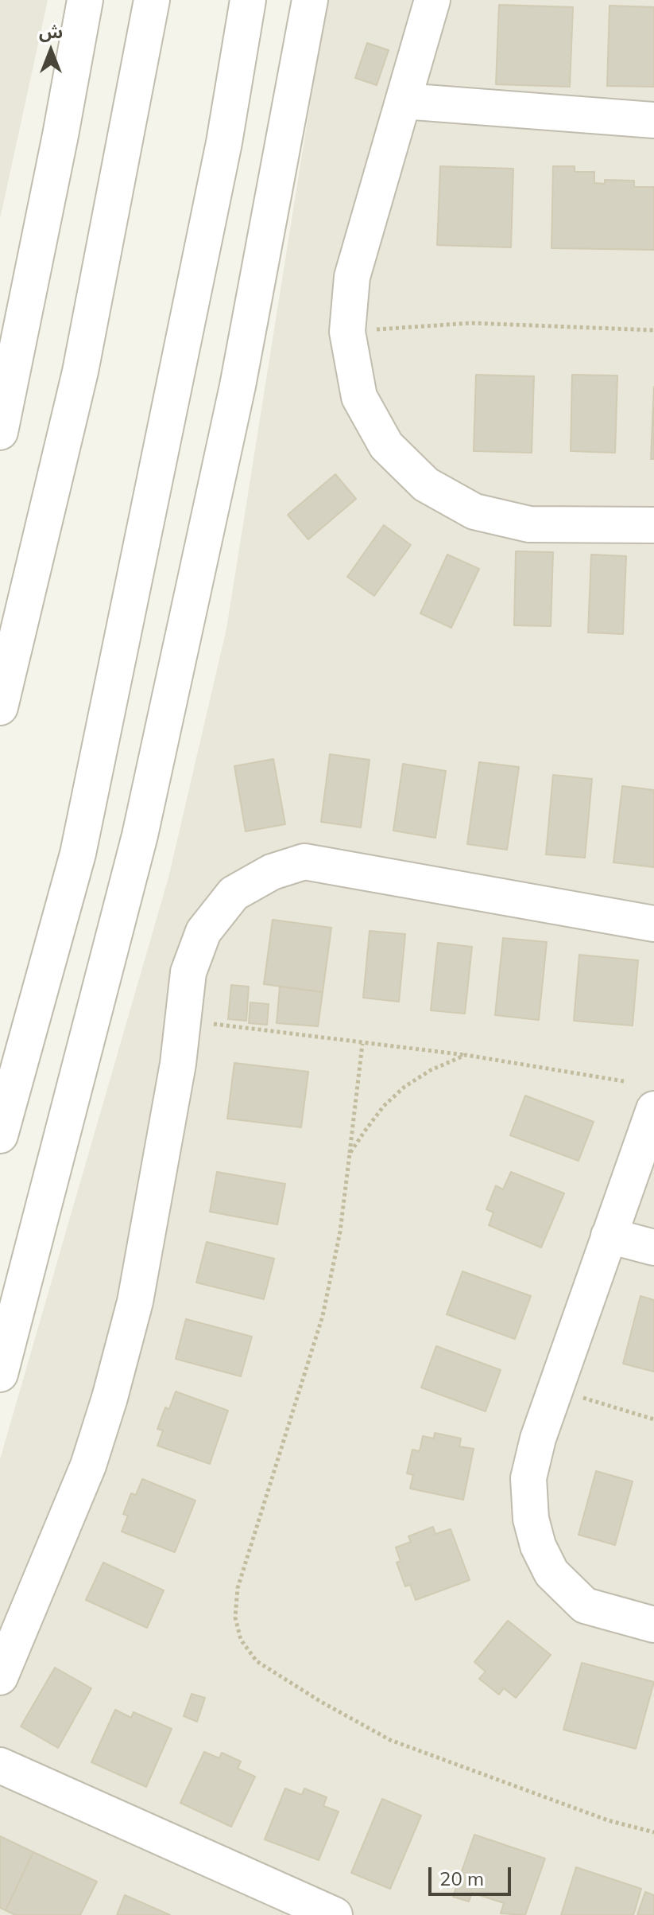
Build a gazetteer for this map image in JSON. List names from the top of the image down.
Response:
{
  "scale_bar": "20 m",
  "north": "top"
}
